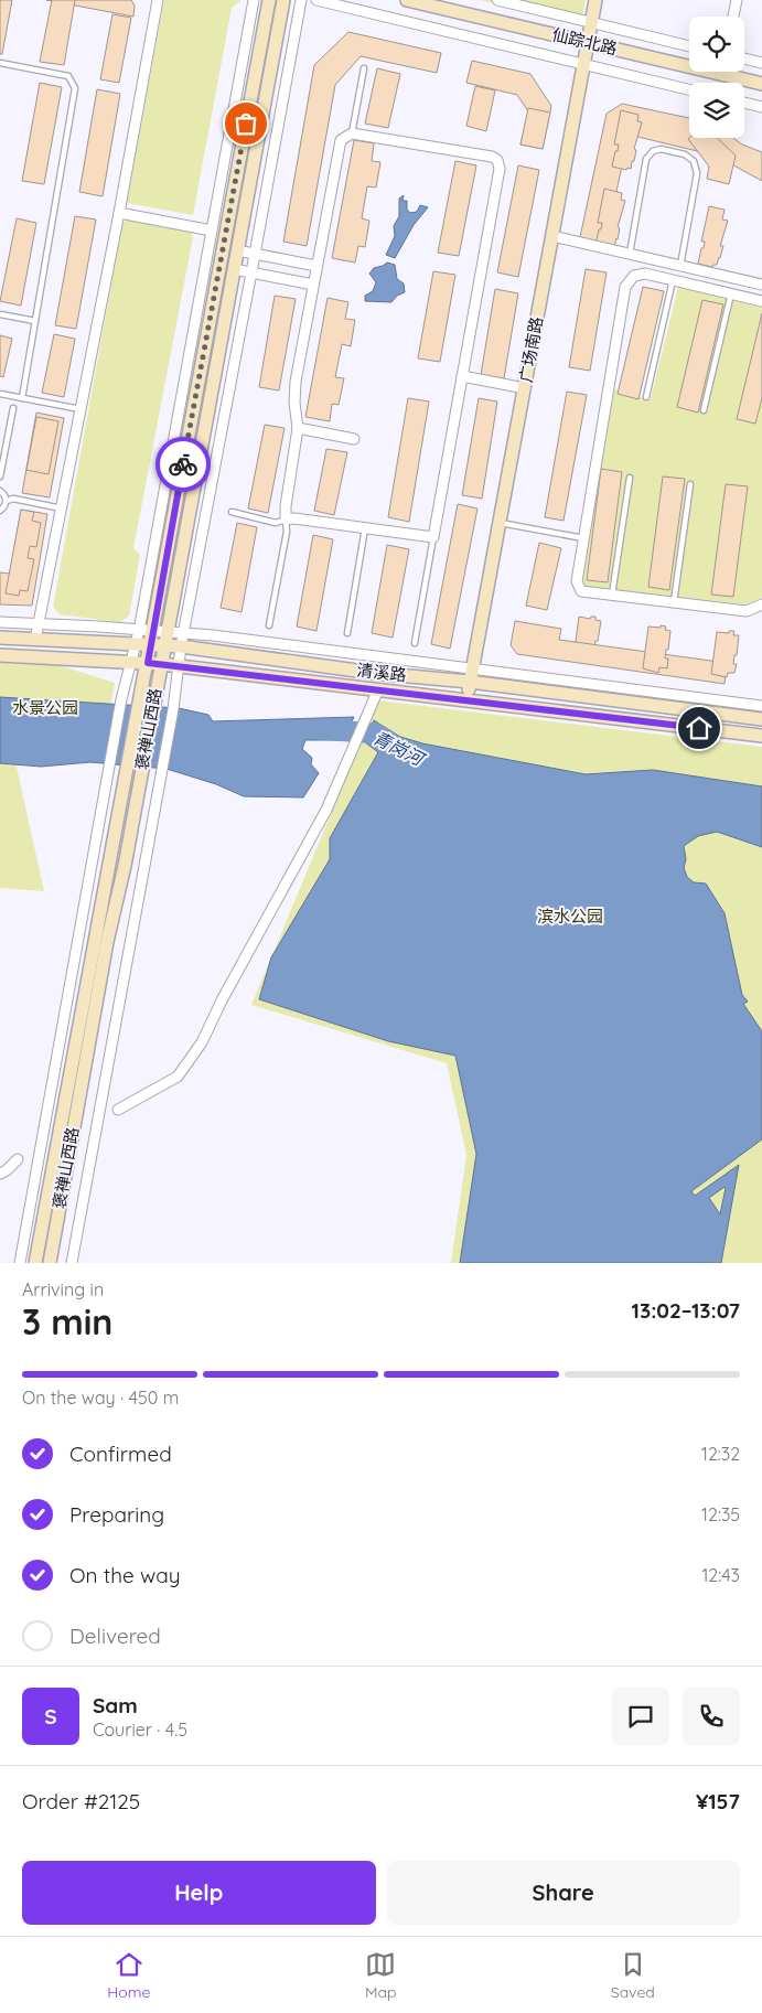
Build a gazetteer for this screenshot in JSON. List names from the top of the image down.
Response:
{
  "streets": {
    "main road": [
      "仙踪北路",
      "广场南路",
      "清溪路",
      "褒禅山西路"
    ]
  },
  "crossings": [
    ["仙踪北路", "广场南路"],
    ["广场南路", "清溪路"],
    ["清溪路", "褒禅山西路"]
  ],
  "water": ["青岗河"],
  "parks": ["水景公园", "滨水公园"],
  "page": {
    "heading": ["3 min", "Arriving in", "13:02–13:07"],
    "panel": [
      "Sam",
      "Courier · 4.5",
      "Order #2125",
      "¥157"
    ],
    "bar": "On the way · 450 m",
    "list": [
      ["Confirmed", "12:32"],
      ["Preparing", "12:35"],
      ["On the way", "12:43"],
      "Delivered"
    ],
    "round": "S",
    "buttons": ["Help", "Share"],
    "tabs": ["Home", "Map", "Saved"]
  }
}
